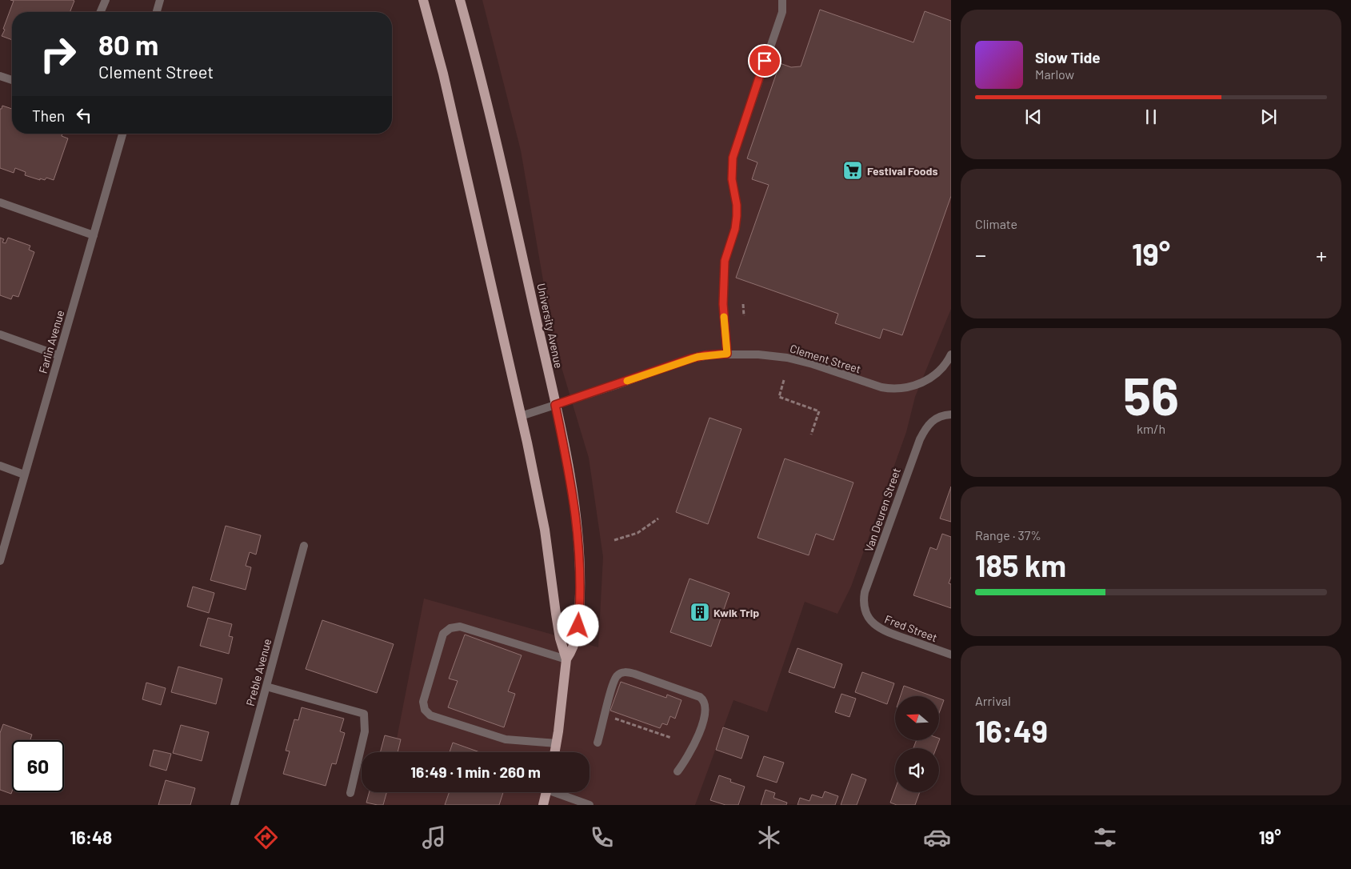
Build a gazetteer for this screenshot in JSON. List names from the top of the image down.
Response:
{
  "streets": {
    "main road": ["University Avenue"],
    "street": [
      "Farlin Avenue",
      "Clement Street",
      "Van Deuren Street",
      "Fred Street",
      "Preble Avenue"
    ]
  },
  "crossings": [
    ["University Avenue", "Clement Street"],
    ["Van Deuren Street", "Fred Street"]
  ],
  "places": {
    "supermarket": ["Festival Foods"],
    "building": ["Kwik Trip"]
  },
  "north": "left",
  "page": {
    "turn": ["80 m", "Clement Street"],
    "song": ["Slow Tide", "Marlow"],
    "then": "Then",
    "tile": [
      "Climate",
      ["56", "km/h"],
      ["Range · 37%", "185 km"],
      ["Arrival", "16:49"]
    ],
    "heat": ["−", "19°", "+"],
    "limit": "60",
    "trip": "16:49 · 1 min · 260 m",
    "tabs": ["16:48", "19°"]
  }
}
